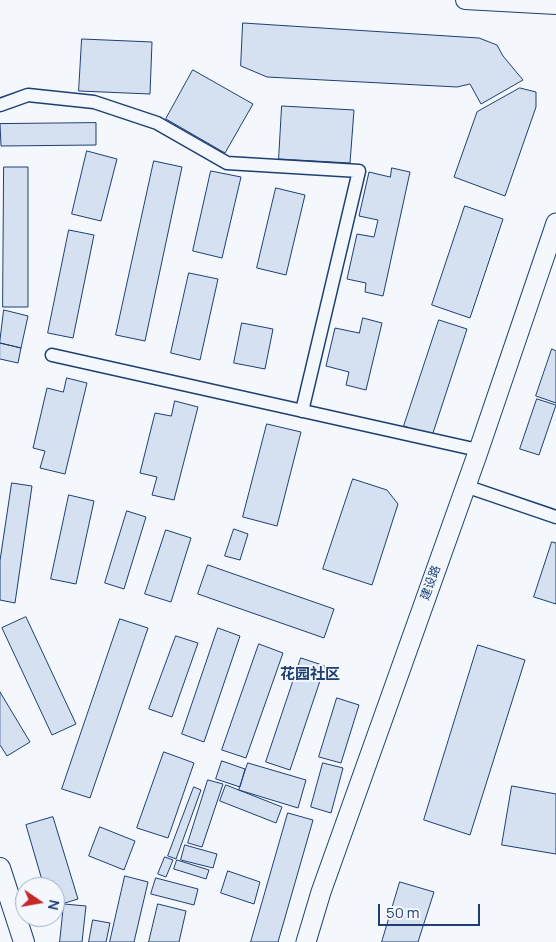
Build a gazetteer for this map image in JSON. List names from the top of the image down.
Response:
{
  "streets": {
    "main road": ["建设路"]
  },
  "districts": ["花园社区"],
  "scale_bar": "50 m",
  "north": "right"
}
